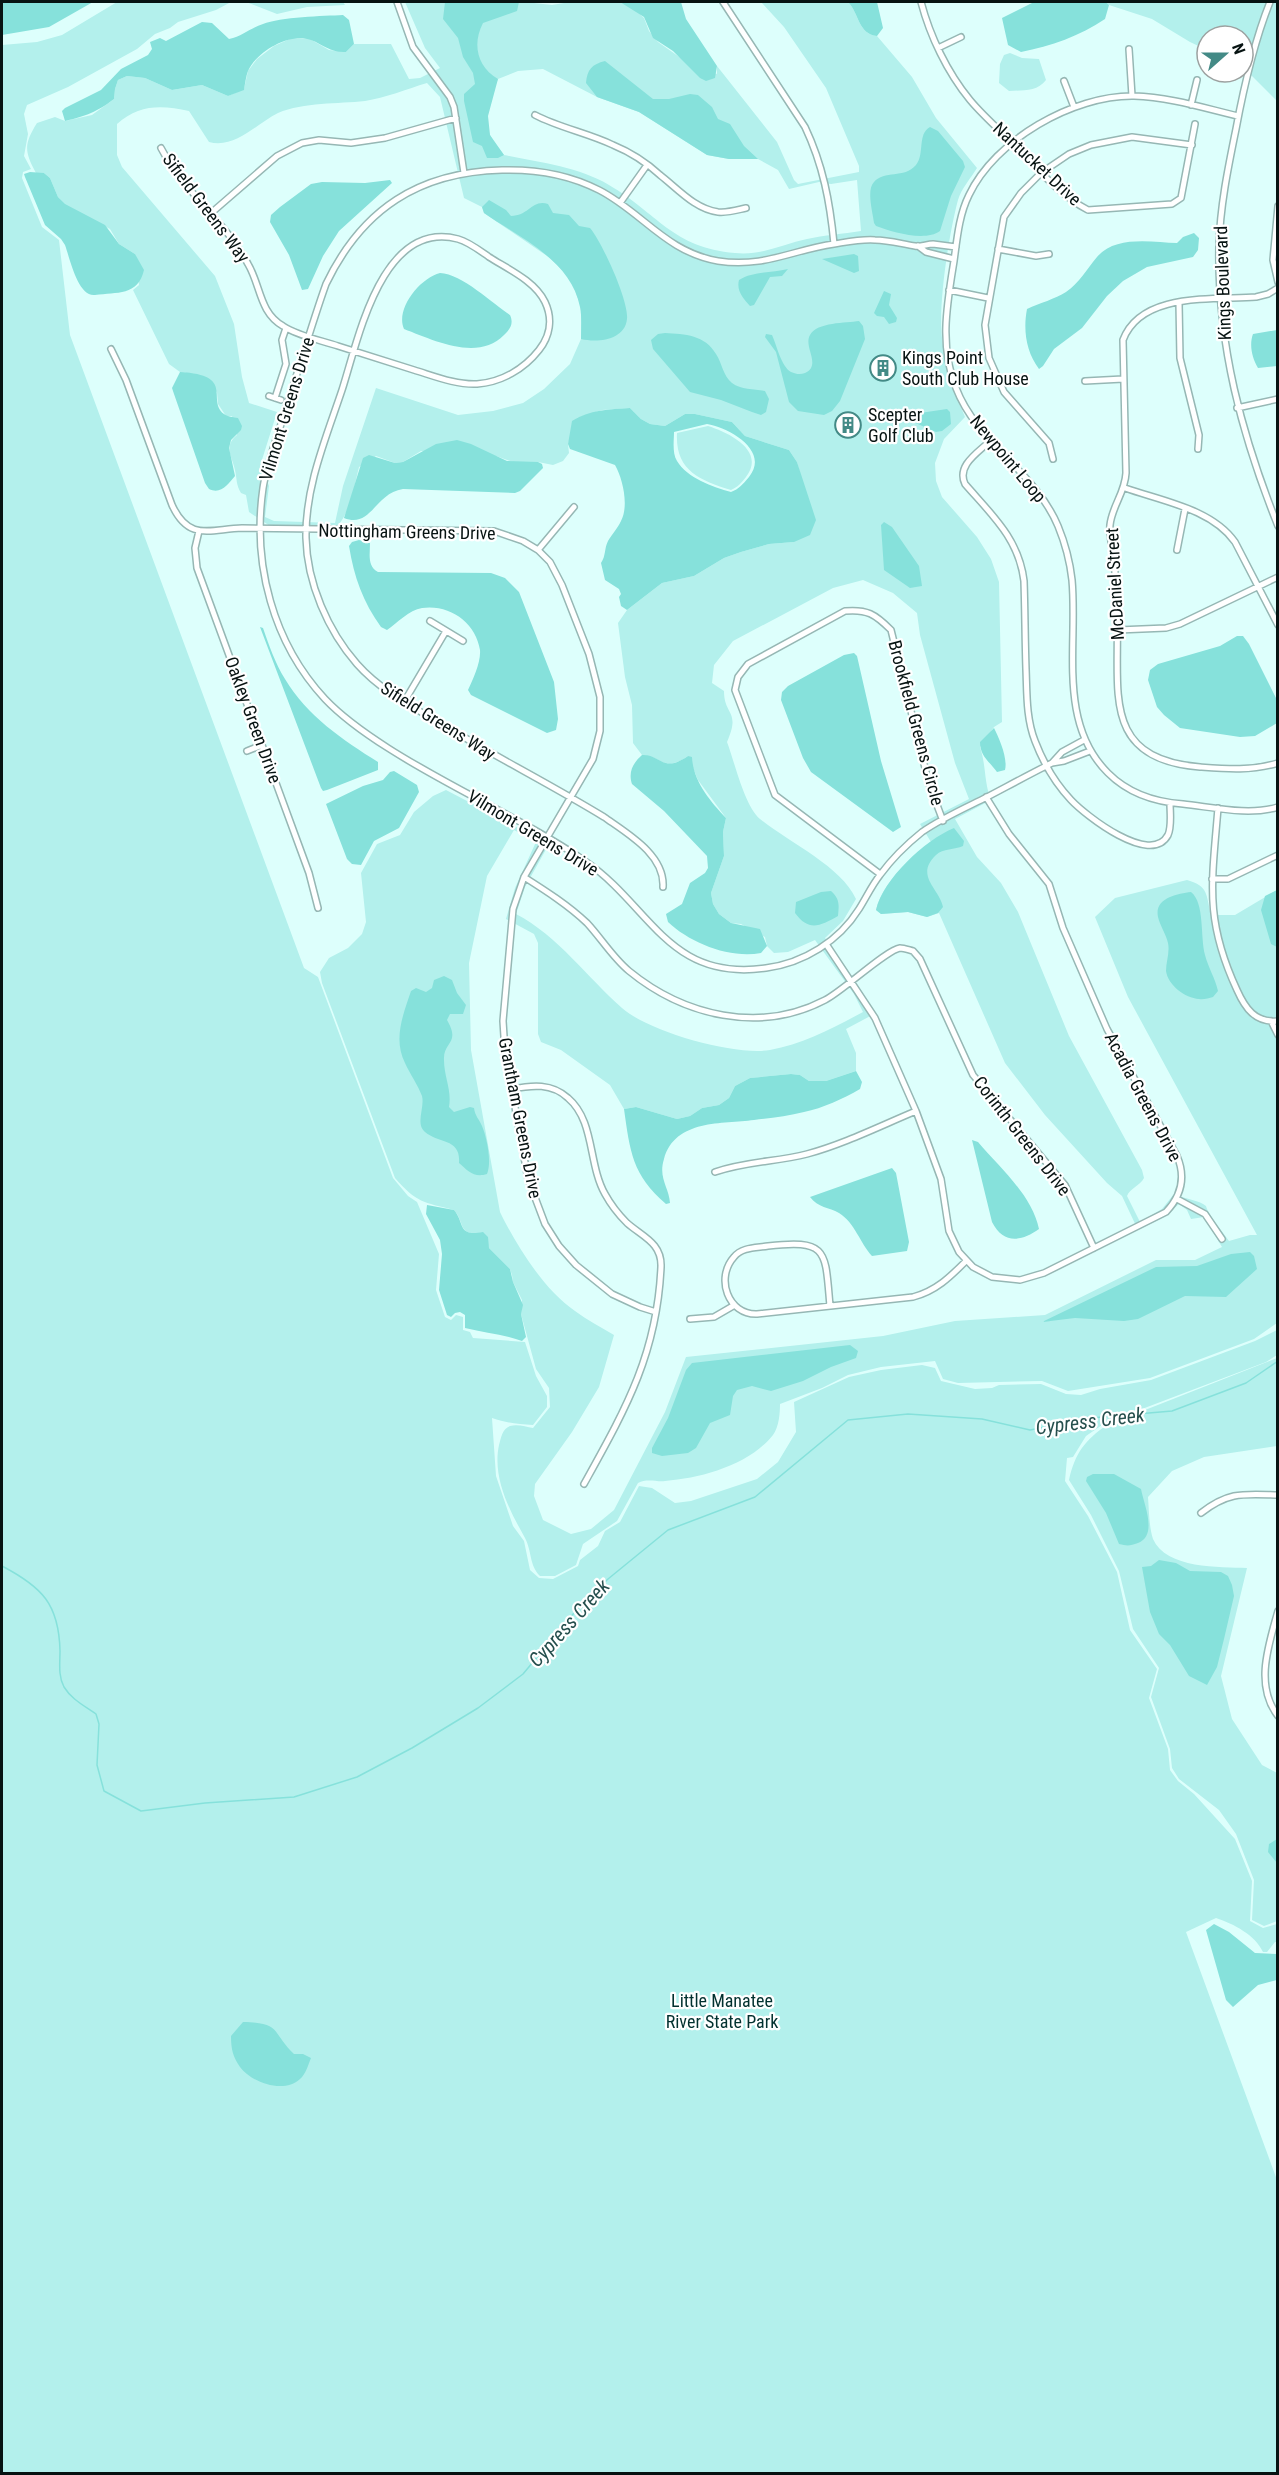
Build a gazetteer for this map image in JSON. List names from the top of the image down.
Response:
{
  "streets": {
    "street": [
      "Nantucket Drive",
      "Sifield Greens Way",
      "Kings Boulevard",
      "Vilmont Greens Drive",
      "Newpoint Loop",
      "Nottingham Greens Drive",
      "McDaniel Street",
      "Oakley Green Drive",
      "Brookfield Greens Circle",
      "Acadia Greens Drive",
      "Grantham Greens Drive",
      "Corinth Greens Drive"
    ]
  },
  "crossings": [
    ["Nantucket Drive", "Newpoint Loop"],
    ["Sifield Greens Way", "Vilmont Greens Drive"],
    ["Sifield Greens Way", "Nottingham Greens Drive"],
    ["Kings Boulevard", "Newpoint Loop"],
    ["Kings Boulevard", "McDaniel Street"],
    ["Vilmont Greens Drive", "Newpoint Loop"],
    ["Vilmont Greens Drive", "Nottingham Greens Drive"],
    ["Vilmont Greens Drive", "Brookfield Greens Circle"],
    ["Vilmont Greens Drive", "Acadia Greens Drive"],
    ["Vilmont Greens Drive", "Grantham Greens Drive"],
    ["Nottingham Greens Drive", "Oakley Green Drive"],
    ["Nottingham Greens Drive", "Grantham Greens Drive"],
    ["Grantham Greens Drive", "Corinth Greens Drive"]
  ],
  "water": ["Cypress Creek"],
  "parks": ["Little Manatee River State Park"],
  "places": {
    "building": ["Kings Point South Club House", "Scepter Golf Club"]
  },
  "north": "right"
}
